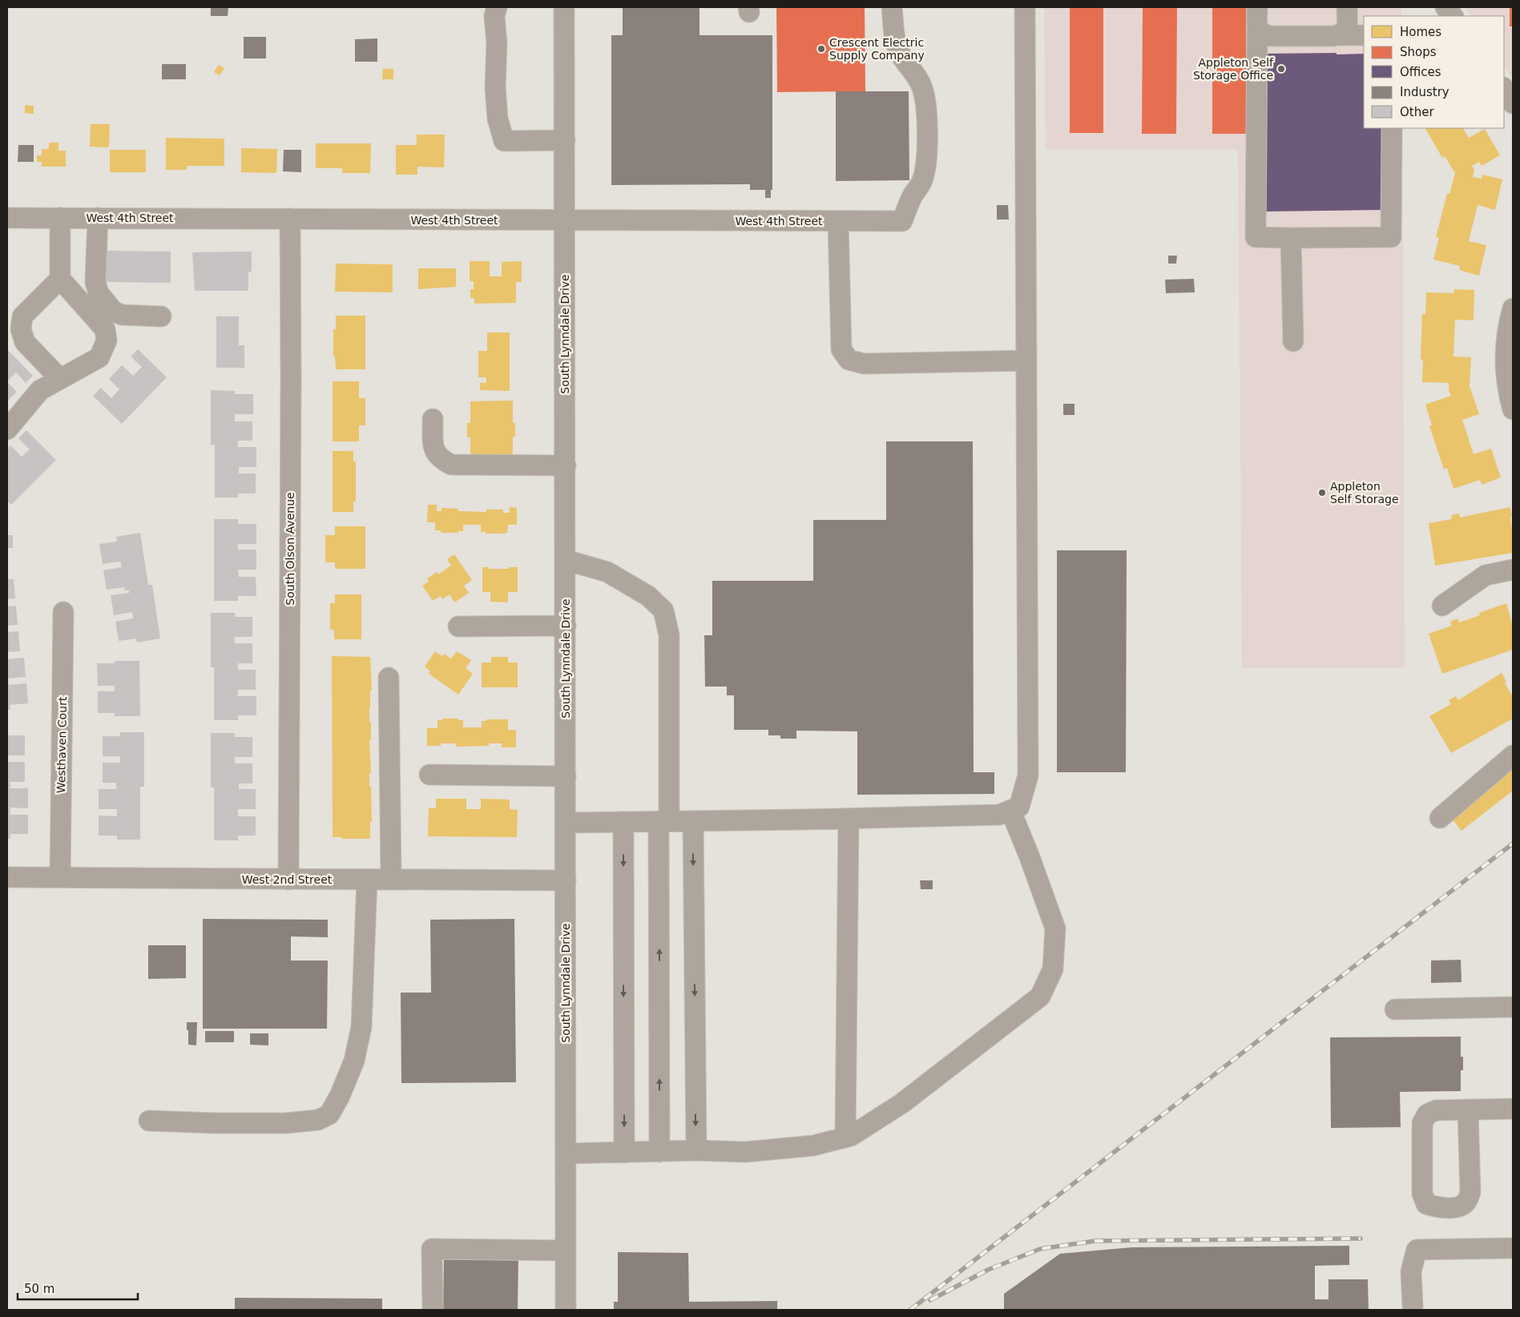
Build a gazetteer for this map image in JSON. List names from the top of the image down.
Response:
{
  "streets": {
    "street": [
      "West 4th Street",
      "South Lynndale Drive",
      "South Olson Avenue",
      "Westhaven Court",
      "West 2nd Street"
    ]
  },
  "crossings": [
    ["West 4th Street", "South Lynndale Drive"],
    ["West 4th Street", "South Olson Avenue"],
    ["South Lynndale Drive", "West 2nd Street"],
    ["South Olson Avenue", "West 2nd Street"],
    ["Westhaven Court", "West 2nd Street"]
  ],
  "places": ["Crescent Electric Supply Company", "Appleton Self Storage Office", "Appleton Self Storage"],
  "legend": [
    "Homes",
    "Shops",
    "Offices",
    "Industry",
    "Other"
  ],
  "scale_bar": "50 m"
}
